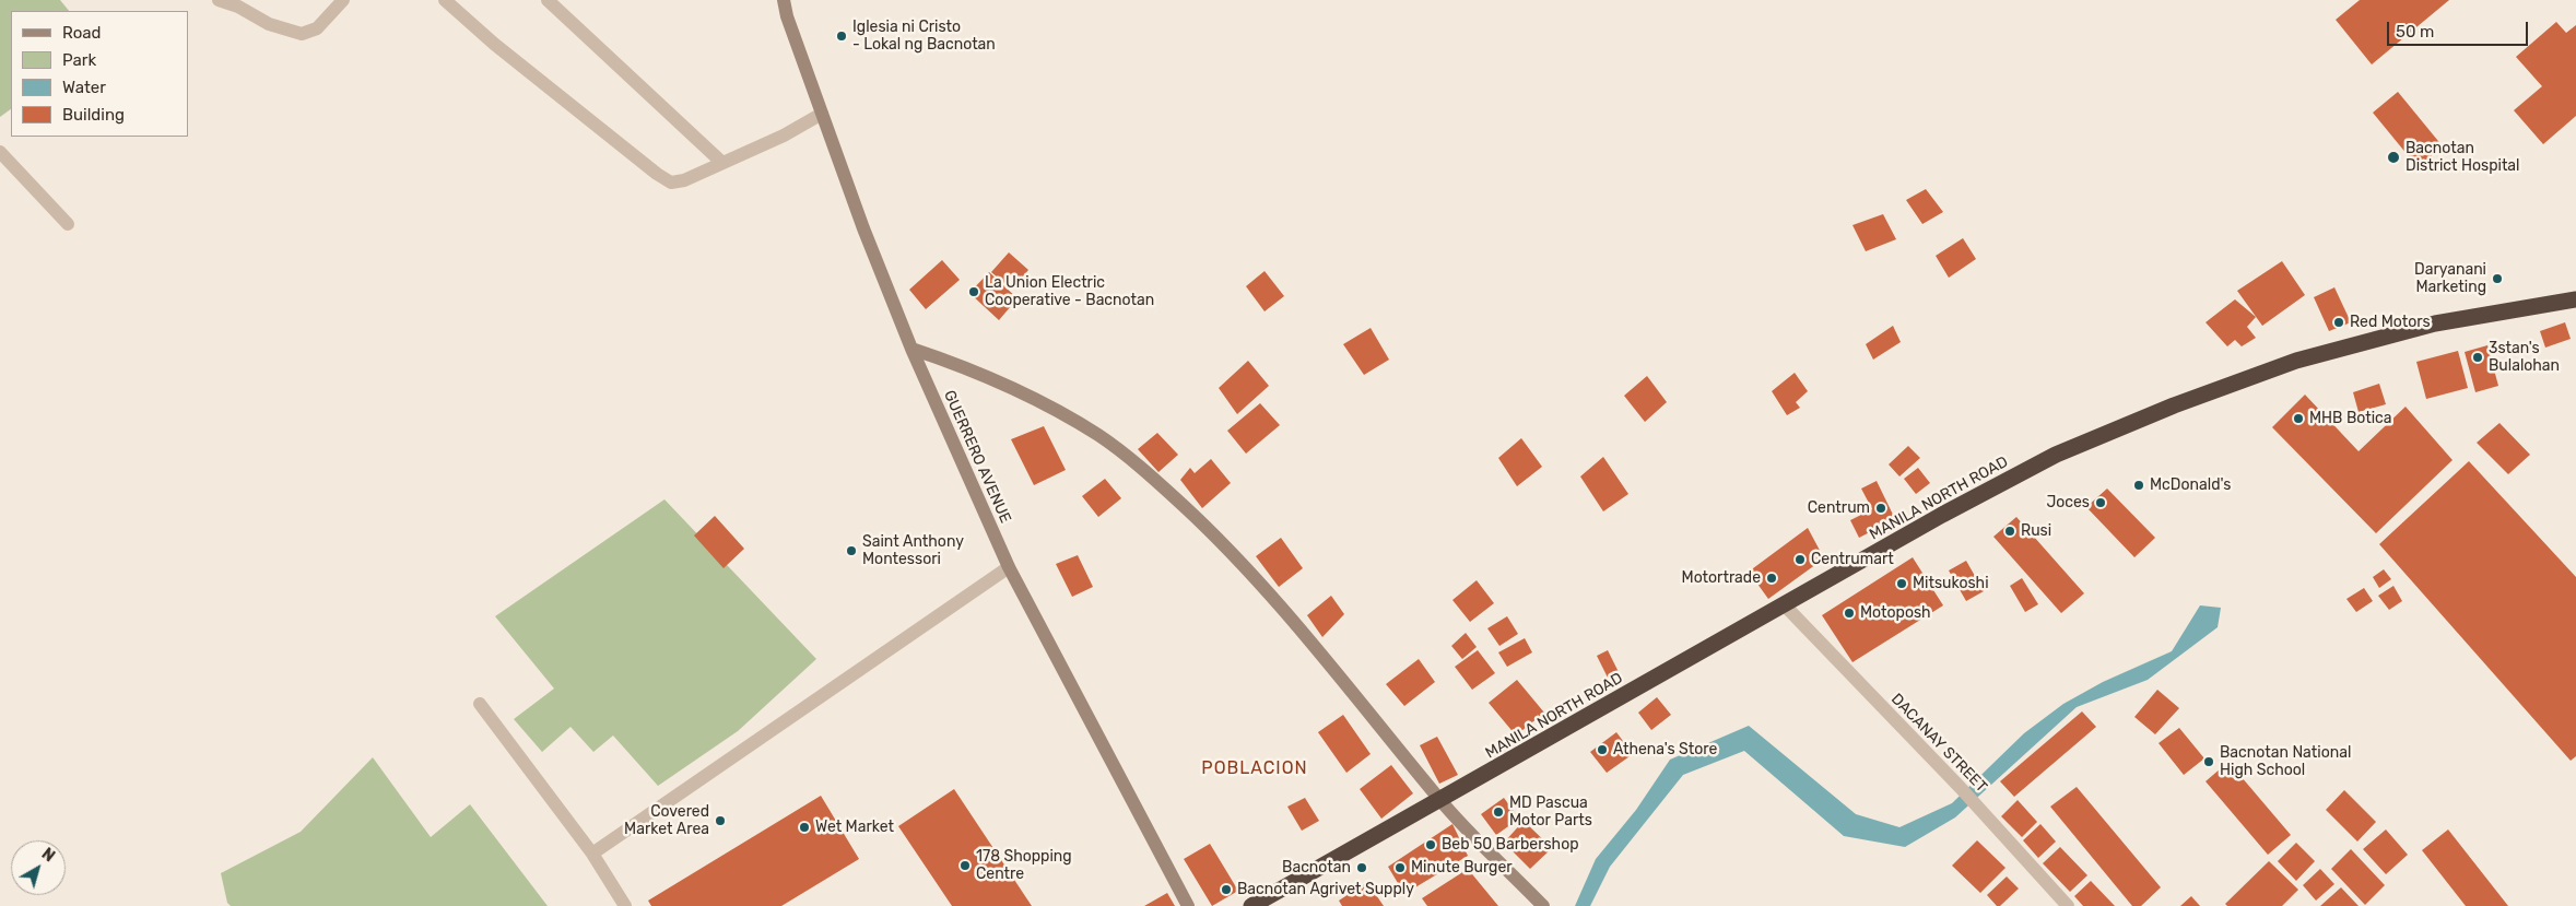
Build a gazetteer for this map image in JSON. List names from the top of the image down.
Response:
{
  "streets": {
    "highway": ["MANILA NORTH ROAD"],
    "main road": ["GUERRERO AVENUE"],
    "street": ["DACANAY STREET"]
  },
  "crossings": [
    ["MANILA NORTH ROAD", "DACANAY STREET"]
  ],
  "districts": ["POBLACION"],
  "places": [
    "Iglesia ni Cristo - Lokal ng Bacnotan",
    "Bacnotan District Hospital",
    "Daryanani Marketing",
    "La Union Electric Cooperative - Bacnotan",
    "Red Motors",
    "3stan's Bulalohan",
    "MHB Botica",
    "McDonald's",
    "Joces",
    "Centrum",
    "Rusi",
    "Saint Anthony Montessori",
    "Centrumart",
    "Motortrade",
    "Mitsukoshi",
    "Motoposh",
    "Athena's Store",
    "Bacnotan National High School",
    "MD Pascua Motor Parts",
    "Covered Market Area",
    "Wet Market",
    "Beb 50 Barbershop",
    "178 Shopping Centre",
    "Bacnotan",
    "Minute Burger",
    "Bacnotan Agrivet Supply"
  ],
  "legend": [
    "Road",
    "Park",
    "Water",
    "Building"
  ],
  "scale_bar": "50 m",
  "north": "top right"
}
